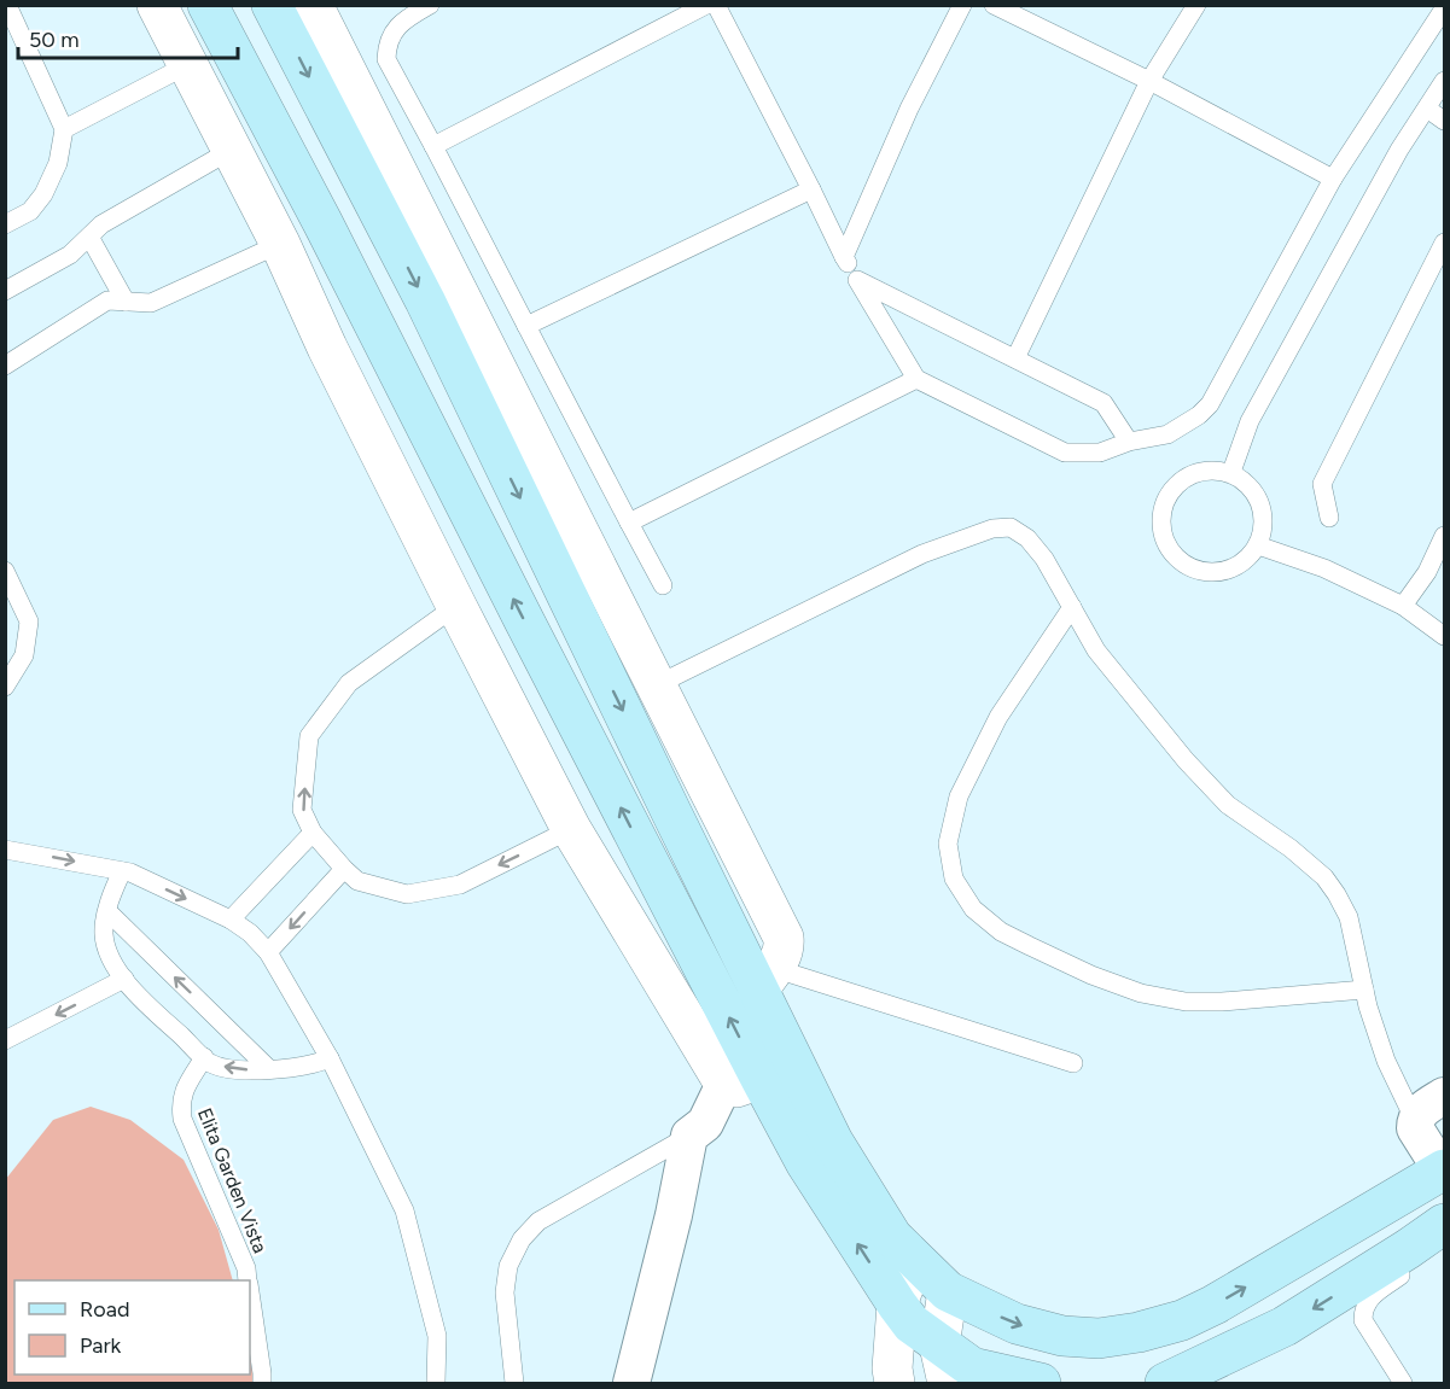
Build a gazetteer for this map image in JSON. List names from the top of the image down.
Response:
{
  "streets": {
    "lane": ["Elita Garden Vista"]
  },
  "legend": ["Road", "Park"],
  "scale_bar": "50 m"
}
